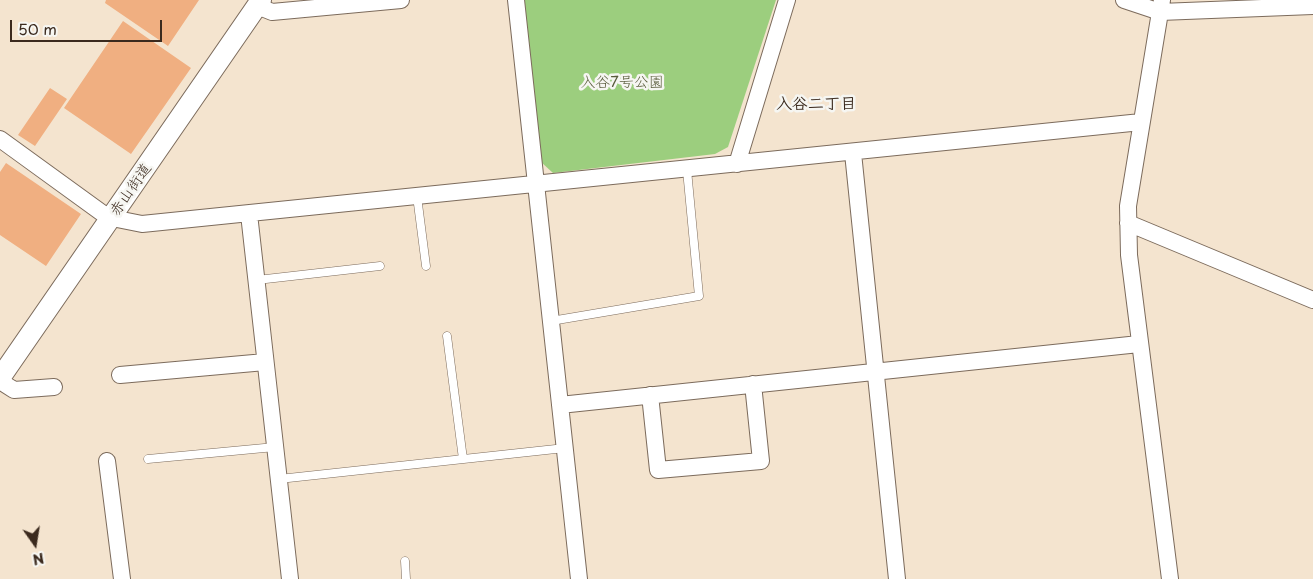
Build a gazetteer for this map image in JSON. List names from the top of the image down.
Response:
{
  "streets": {
    "street": ["赤山街道"]
  },
  "districts": ["入谷二丁目"],
  "parks": ["入谷7号公園"],
  "scale_bar": "50 m",
  "north": "bottom"
}
